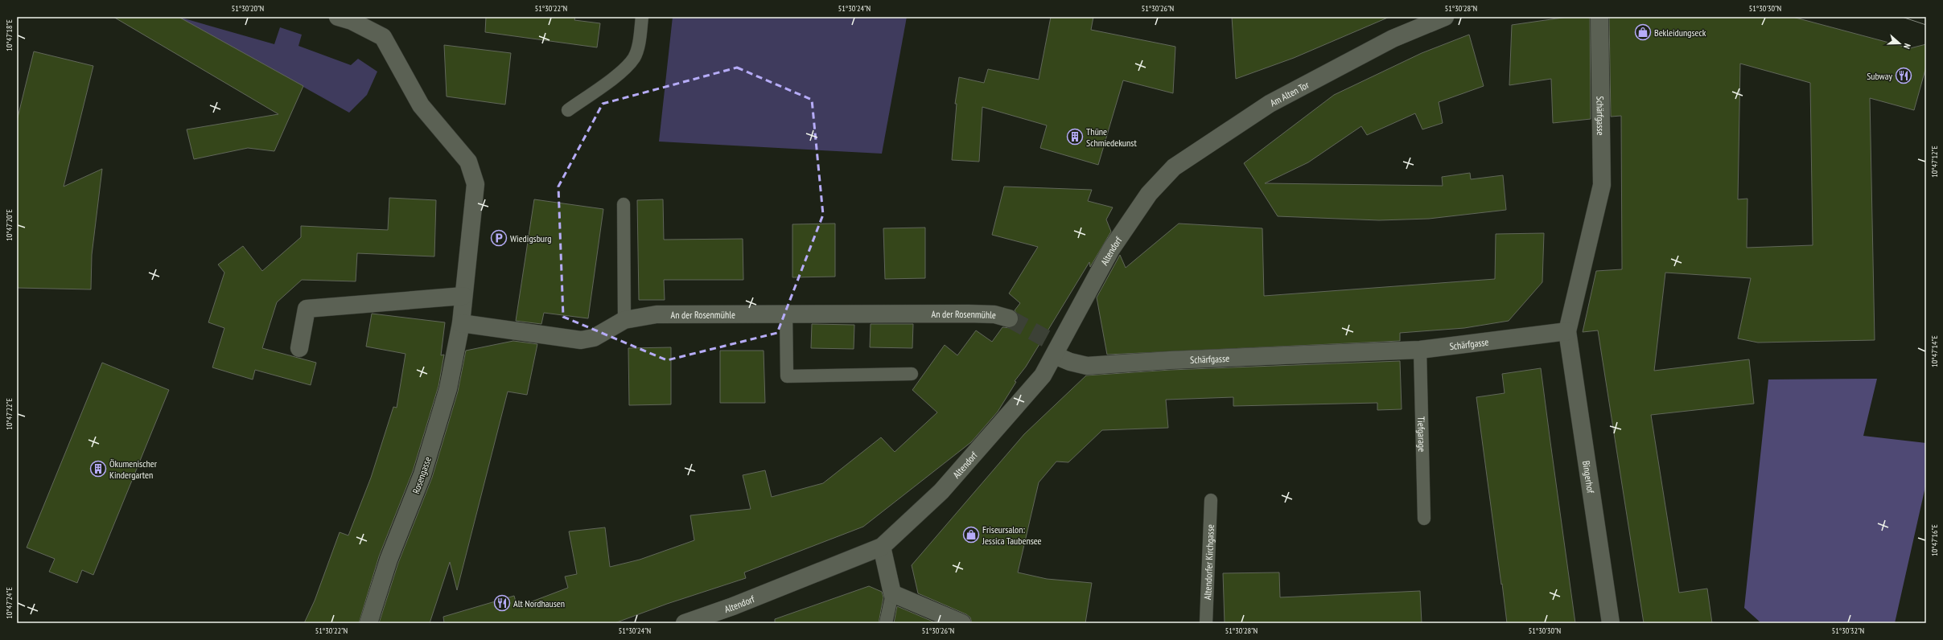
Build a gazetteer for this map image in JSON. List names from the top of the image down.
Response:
{
  "streets": {
    "street": [
      "Am Alten Tor",
      "Schärfgasse",
      "Altendorf",
      "An der Rosenmühle",
      "Rosengasse",
      "Bingerhof"
    ],
    "lane": ["Tiefgarage", "Altendorfer Kirchgasse"]
  },
  "crossings": [
    ["Am Alten Tor", "Altendorf"],
    ["Schärfgasse", "Altendorf"],
    ["Schärfgasse", "Tiefgarage"],
    ["Schärfgasse", "Bingerhof"],
    ["An der Rosenmühle", "Rosengasse"]
  ],
  "places": {
    "shop": ["Bekleidungseck", "Friseursalon: Jessica Taubensee"],
    "restaurant": ["Subway", "Alt Nordhausen"],
    "building": ["Thüne Schmiedekunst", "Ökumenischer Kindergarten"],
    "parking": ["Wiedigsburg"]
  },
  "north": "right",
  "coordinates": [
    "51°30'20\"N",
    "51°30'22\"N",
    "51°30'24\"N",
    "51°30'26\"N",
    "51°30'28\"N",
    "51°30'30\"N",
    "10°47'18\"E",
    "10°47'12\"E",
    "10°47'20\"E",
    "10°47'14\"E",
    "10°47'22\"E",
    "10°47'16\"E",
    "10°47'24\"E",
    "51°30'32\"N"
  ]
}
